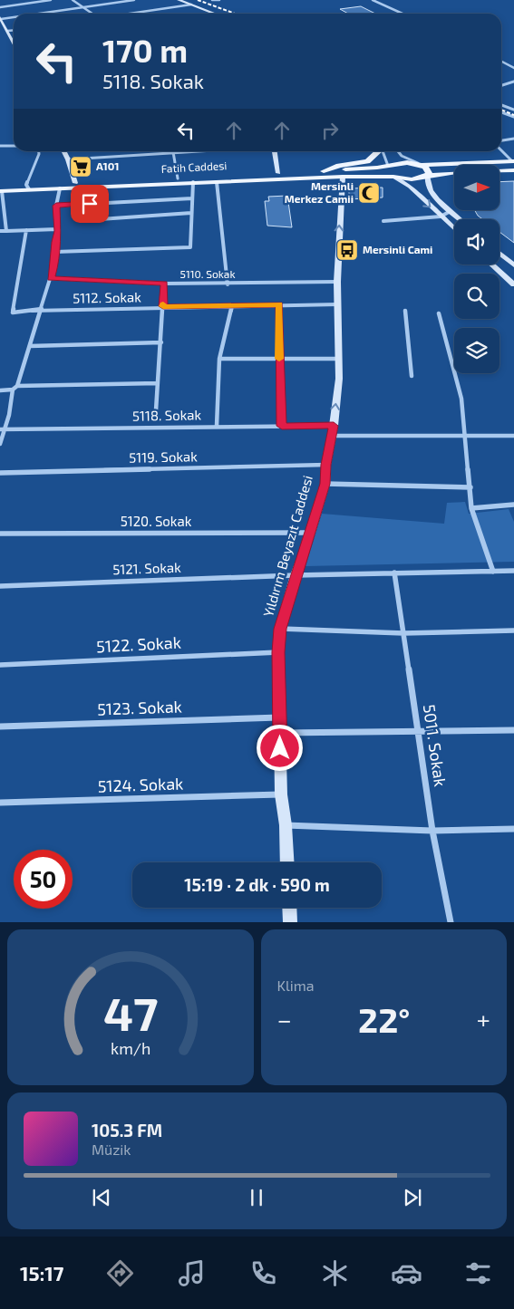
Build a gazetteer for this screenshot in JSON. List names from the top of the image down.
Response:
{
  "streets": {
    "main road": ["Fatih Caddesi"],
    "street": [
      "5110. Sokak",
      "5112. Sokak",
      "5118. Sokak",
      "5119. Sokak",
      "5120. Sokak",
      "Yıldırım Beyazıt Caddesi",
      "5121. Sokak",
      "5122. Sokak",
      "5123. Sokak",
      "5011. Sokak",
      "5124. Sokak"
    ]
  },
  "crossings": [
    ["Fatih Caddesi", "Yıldırım Beyazıt Caddesi"],
    ["5110. Sokak", "Yıldırım Beyazıt Caddesi"],
    ["5112. Sokak", "Yıldırım Beyazıt Caddesi"],
    ["5118. Sokak", "Yıldırım Beyazıt Caddesi"],
    ["5119. Sokak", "Yıldırım Beyazıt Caddesi"],
    ["5120. Sokak", "Yıldırım Beyazıt Caddesi"],
    ["Yıldırım Beyazıt Caddesi", "5121. Sokak"],
    ["Yıldırım Beyazıt Caddesi", "5122. Sokak"],
    ["Yıldırım Beyazıt Caddesi", "5123. Sokak"],
    ["Yıldırım Beyazıt Caddesi", "5124. Sokak"],
    ["5121. Sokak", "5011. Sokak"]
  ],
  "places": {
    "supermarket": ["A101"],
    "mosque": ["Mersinli Merkez Camii"],
    "bus stop": ["Mersinli Cami"]
  },
  "north": "right",
  "page": {
    "turn": ["170 m", "5118. Sokak"],
    "limit": "50",
    "trip": "15:19 · 2 dk · 590 m",
    "tile": "Klima",
    "heat": ["−", "22°", "+"],
    "song": ["105.3 FM", "Müzik"],
    "tabs": "15:17",
    "gauge": ["47", "km/h"]
  }
}
